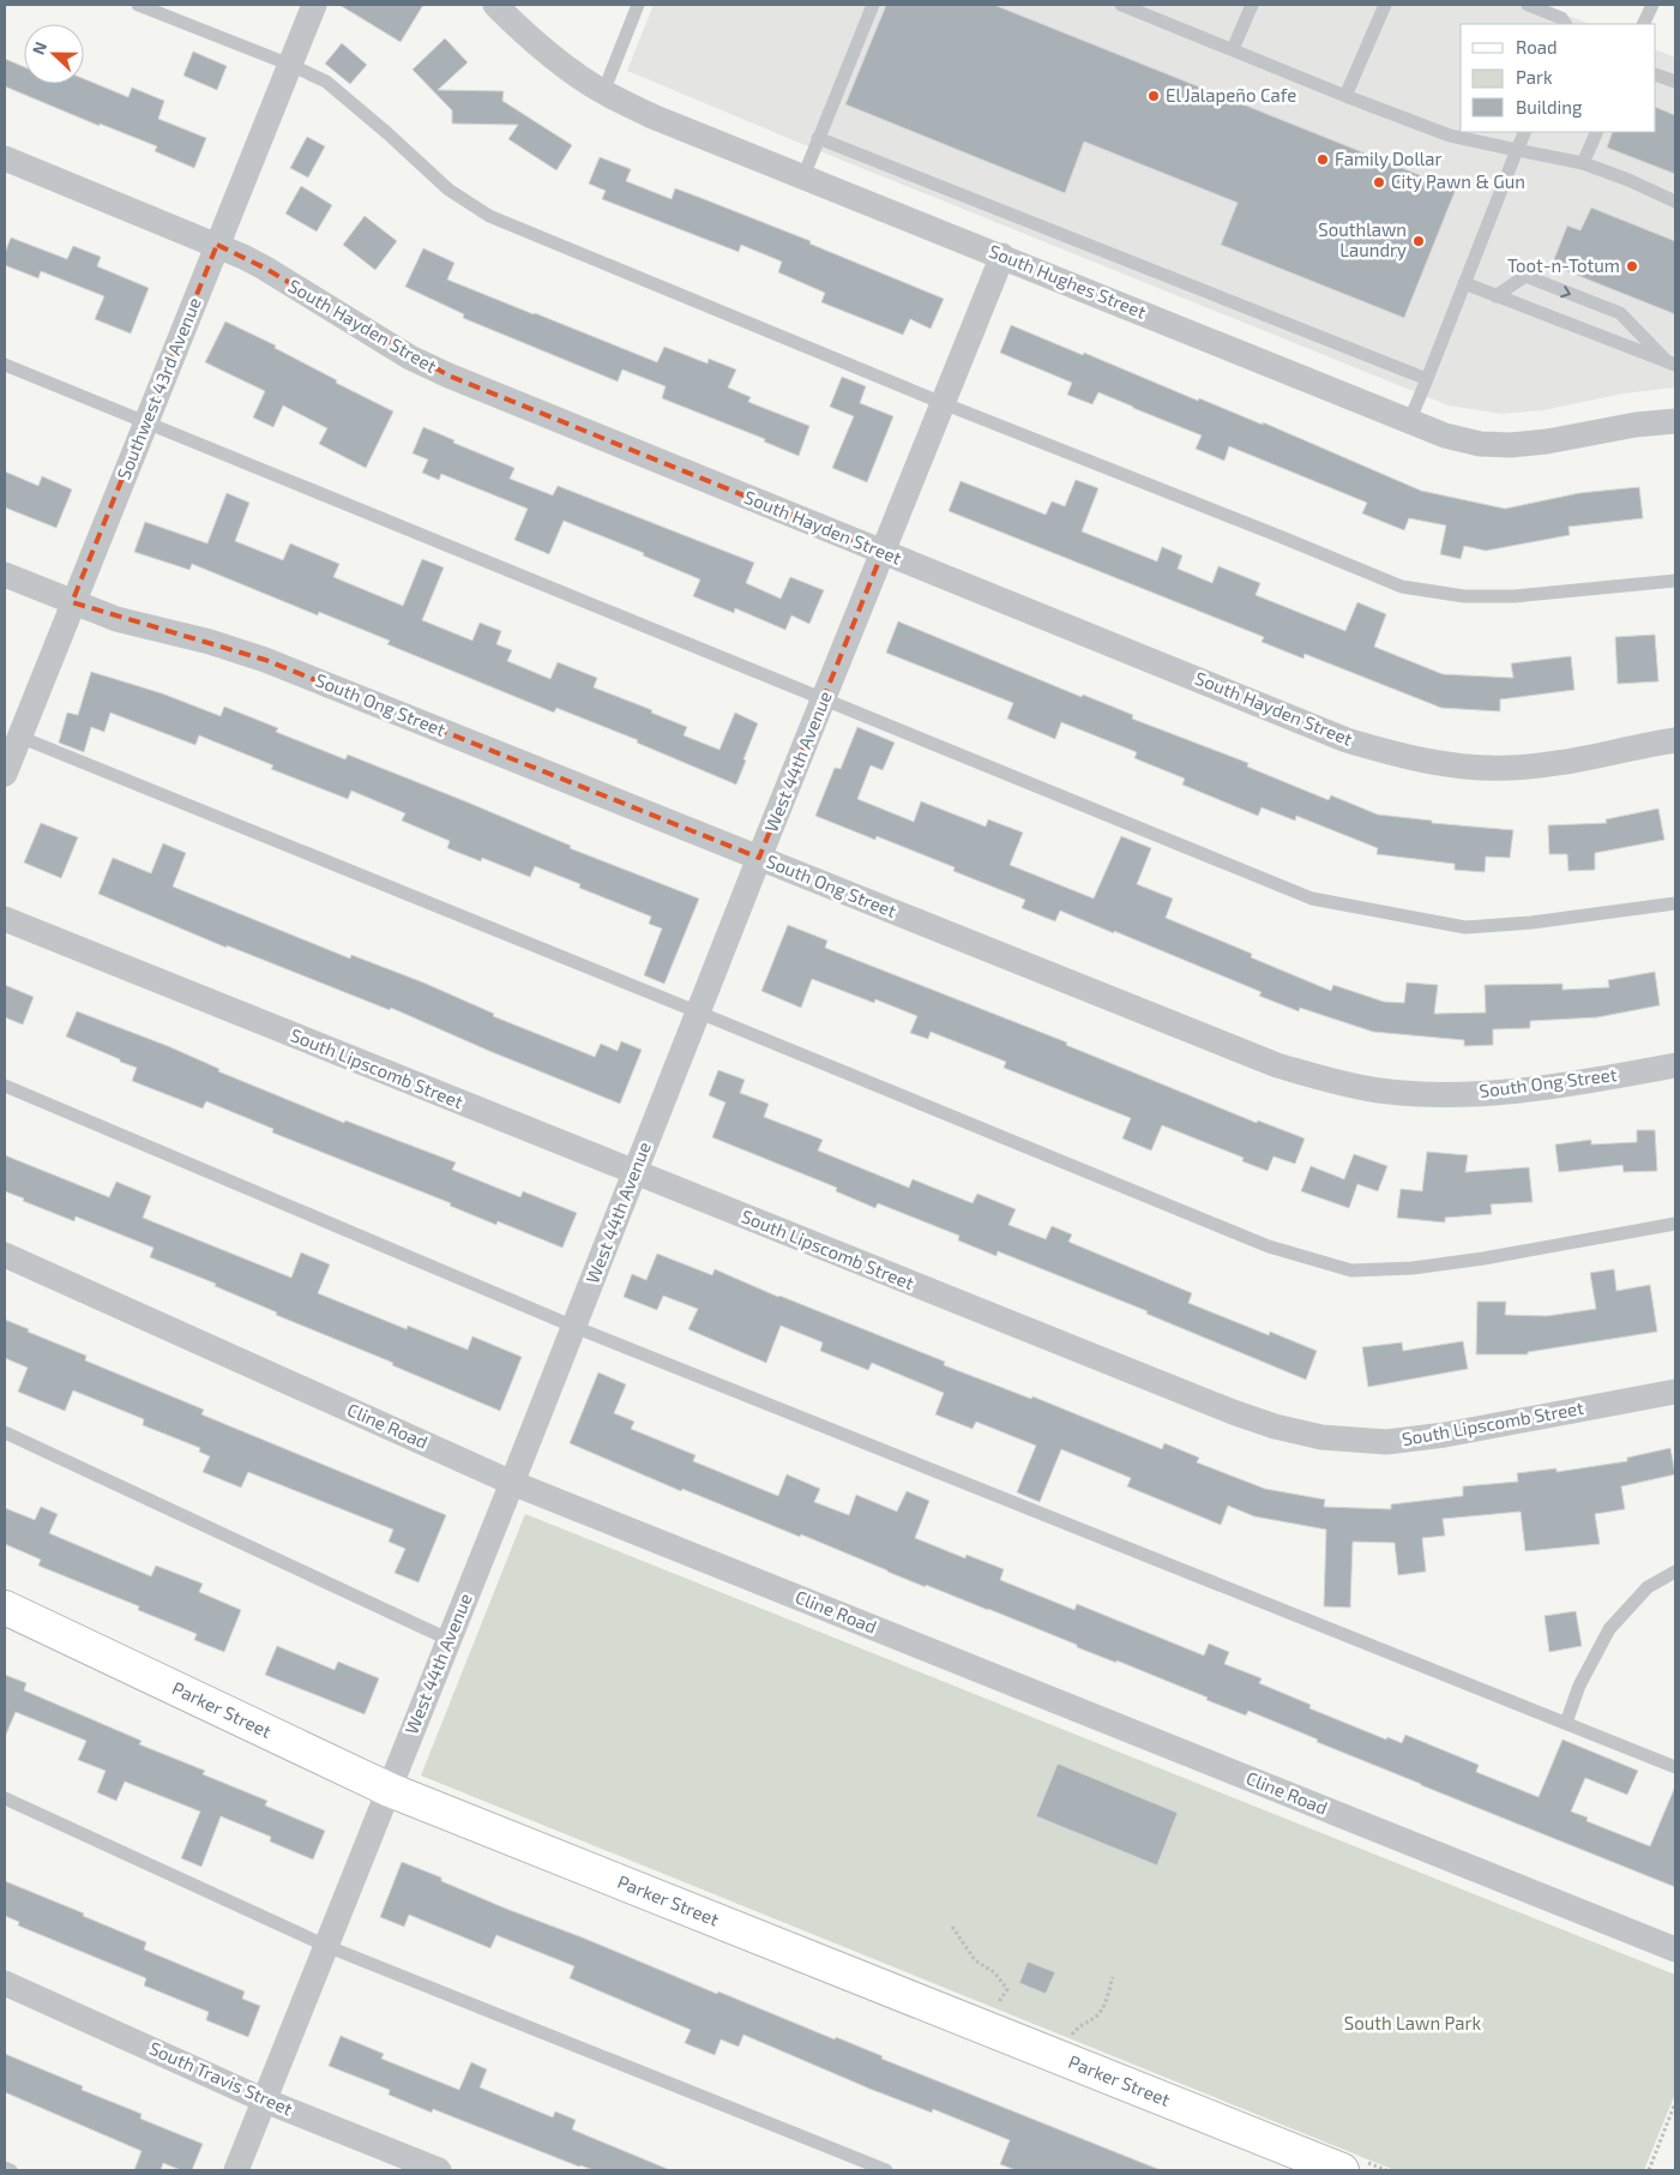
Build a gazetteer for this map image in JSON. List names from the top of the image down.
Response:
{
  "streets": {
    "main road": ["Parker Street"],
    "street": [
      "South Hughes Street",
      "South Hayden Street",
      "Southwest 43rd Avenue",
      "South Ong Street",
      "West 44th Avenue",
      "South Lipscomb Street",
      "Cline Road",
      "South Travis Street"
    ]
  },
  "crossings": [
    ["South Hughes Street", "West 44th Avenue"],
    ["South Hayden Street", "Southwest 43rd Avenue"],
    ["South Hayden Street", "West 44th Avenue"],
    ["Southwest 43rd Avenue", "South Ong Street"],
    ["South Ong Street", "West 44th Avenue"],
    ["West 44th Avenue", "South Lipscomb Street"],
    ["West 44th Avenue", "Cline Road"],
    ["West 44th Avenue", "Parker Street"],
    ["West 44th Avenue", "South Travis Street"]
  ],
  "parks": ["South Lawn Park"],
  "places": [
    "El Jalapeño Cafe",
    "Family Dollar",
    "City Pawn & Gun",
    "Southlawn Laundry",
    "Toot-n-Totum"
  ],
  "legend": ["Road", "Park", "Building"],
  "north": "left"
}
